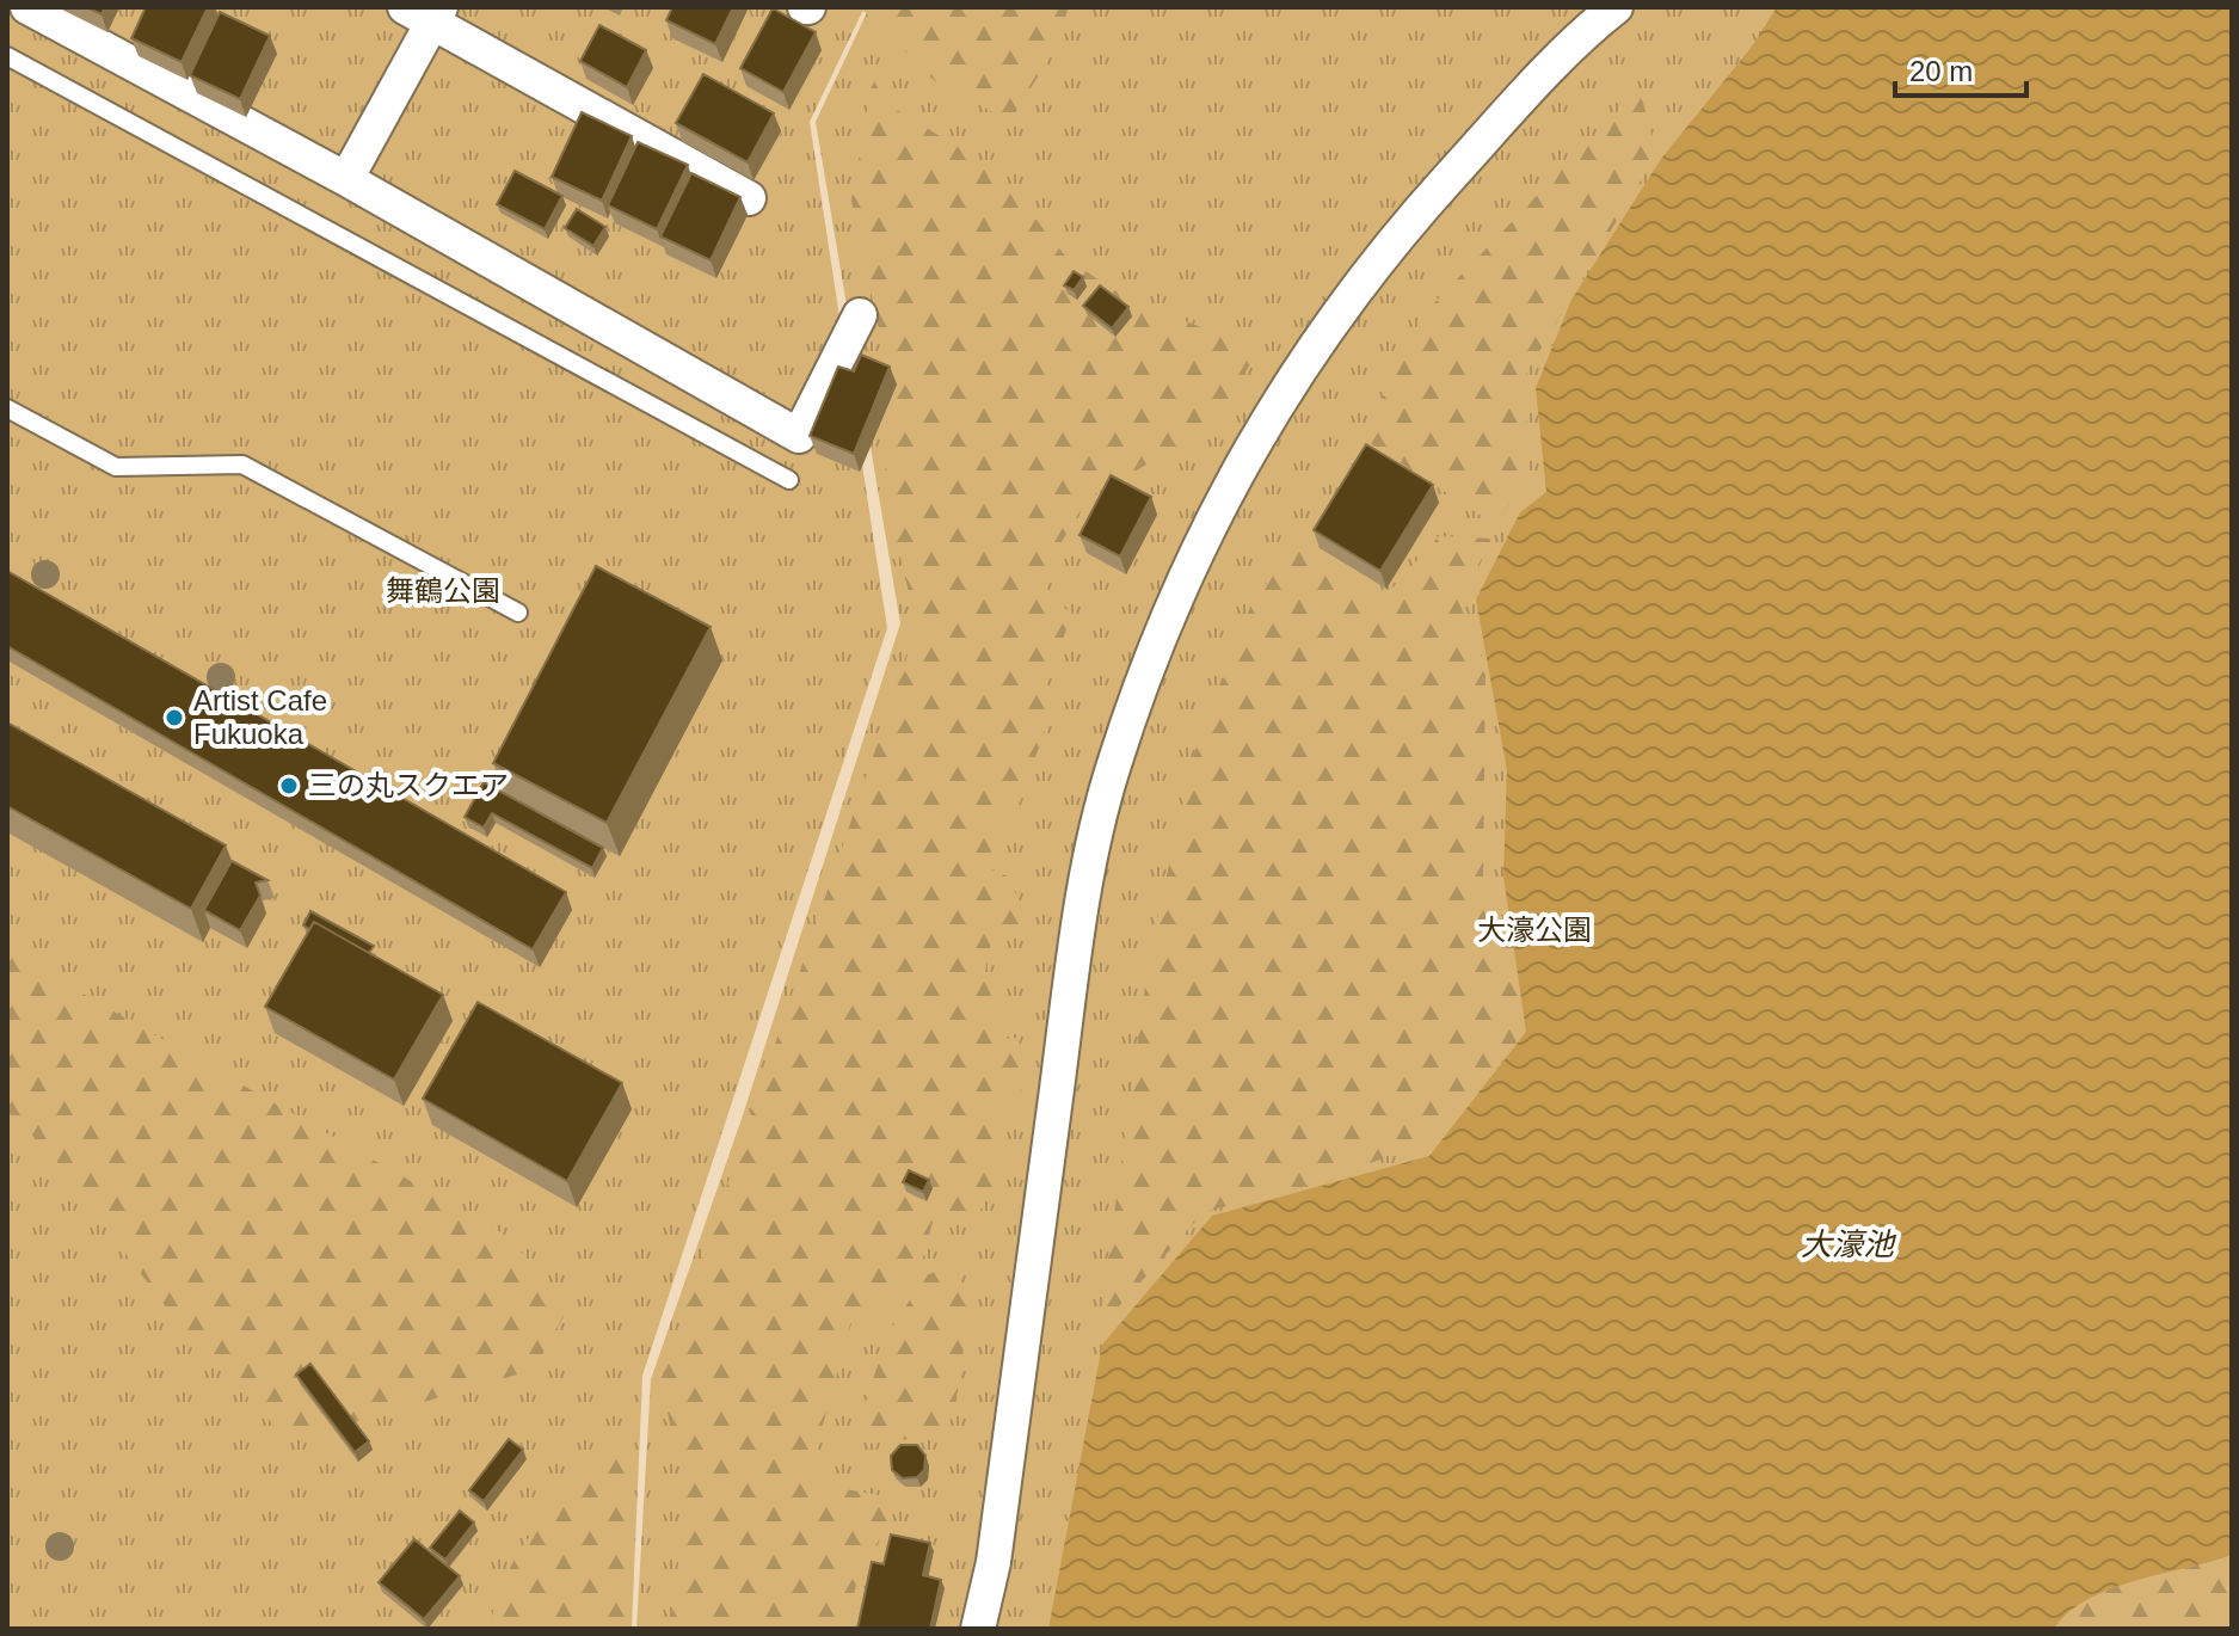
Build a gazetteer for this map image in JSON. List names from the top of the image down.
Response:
{
  "water": ["大濠池"],
  "parks": ["舞鶴公園", "大濠公園"],
  "places": ["Artist Cafe Fukuoka", "三の丸スクエア"],
  "scale_bar": "20 m"
}
